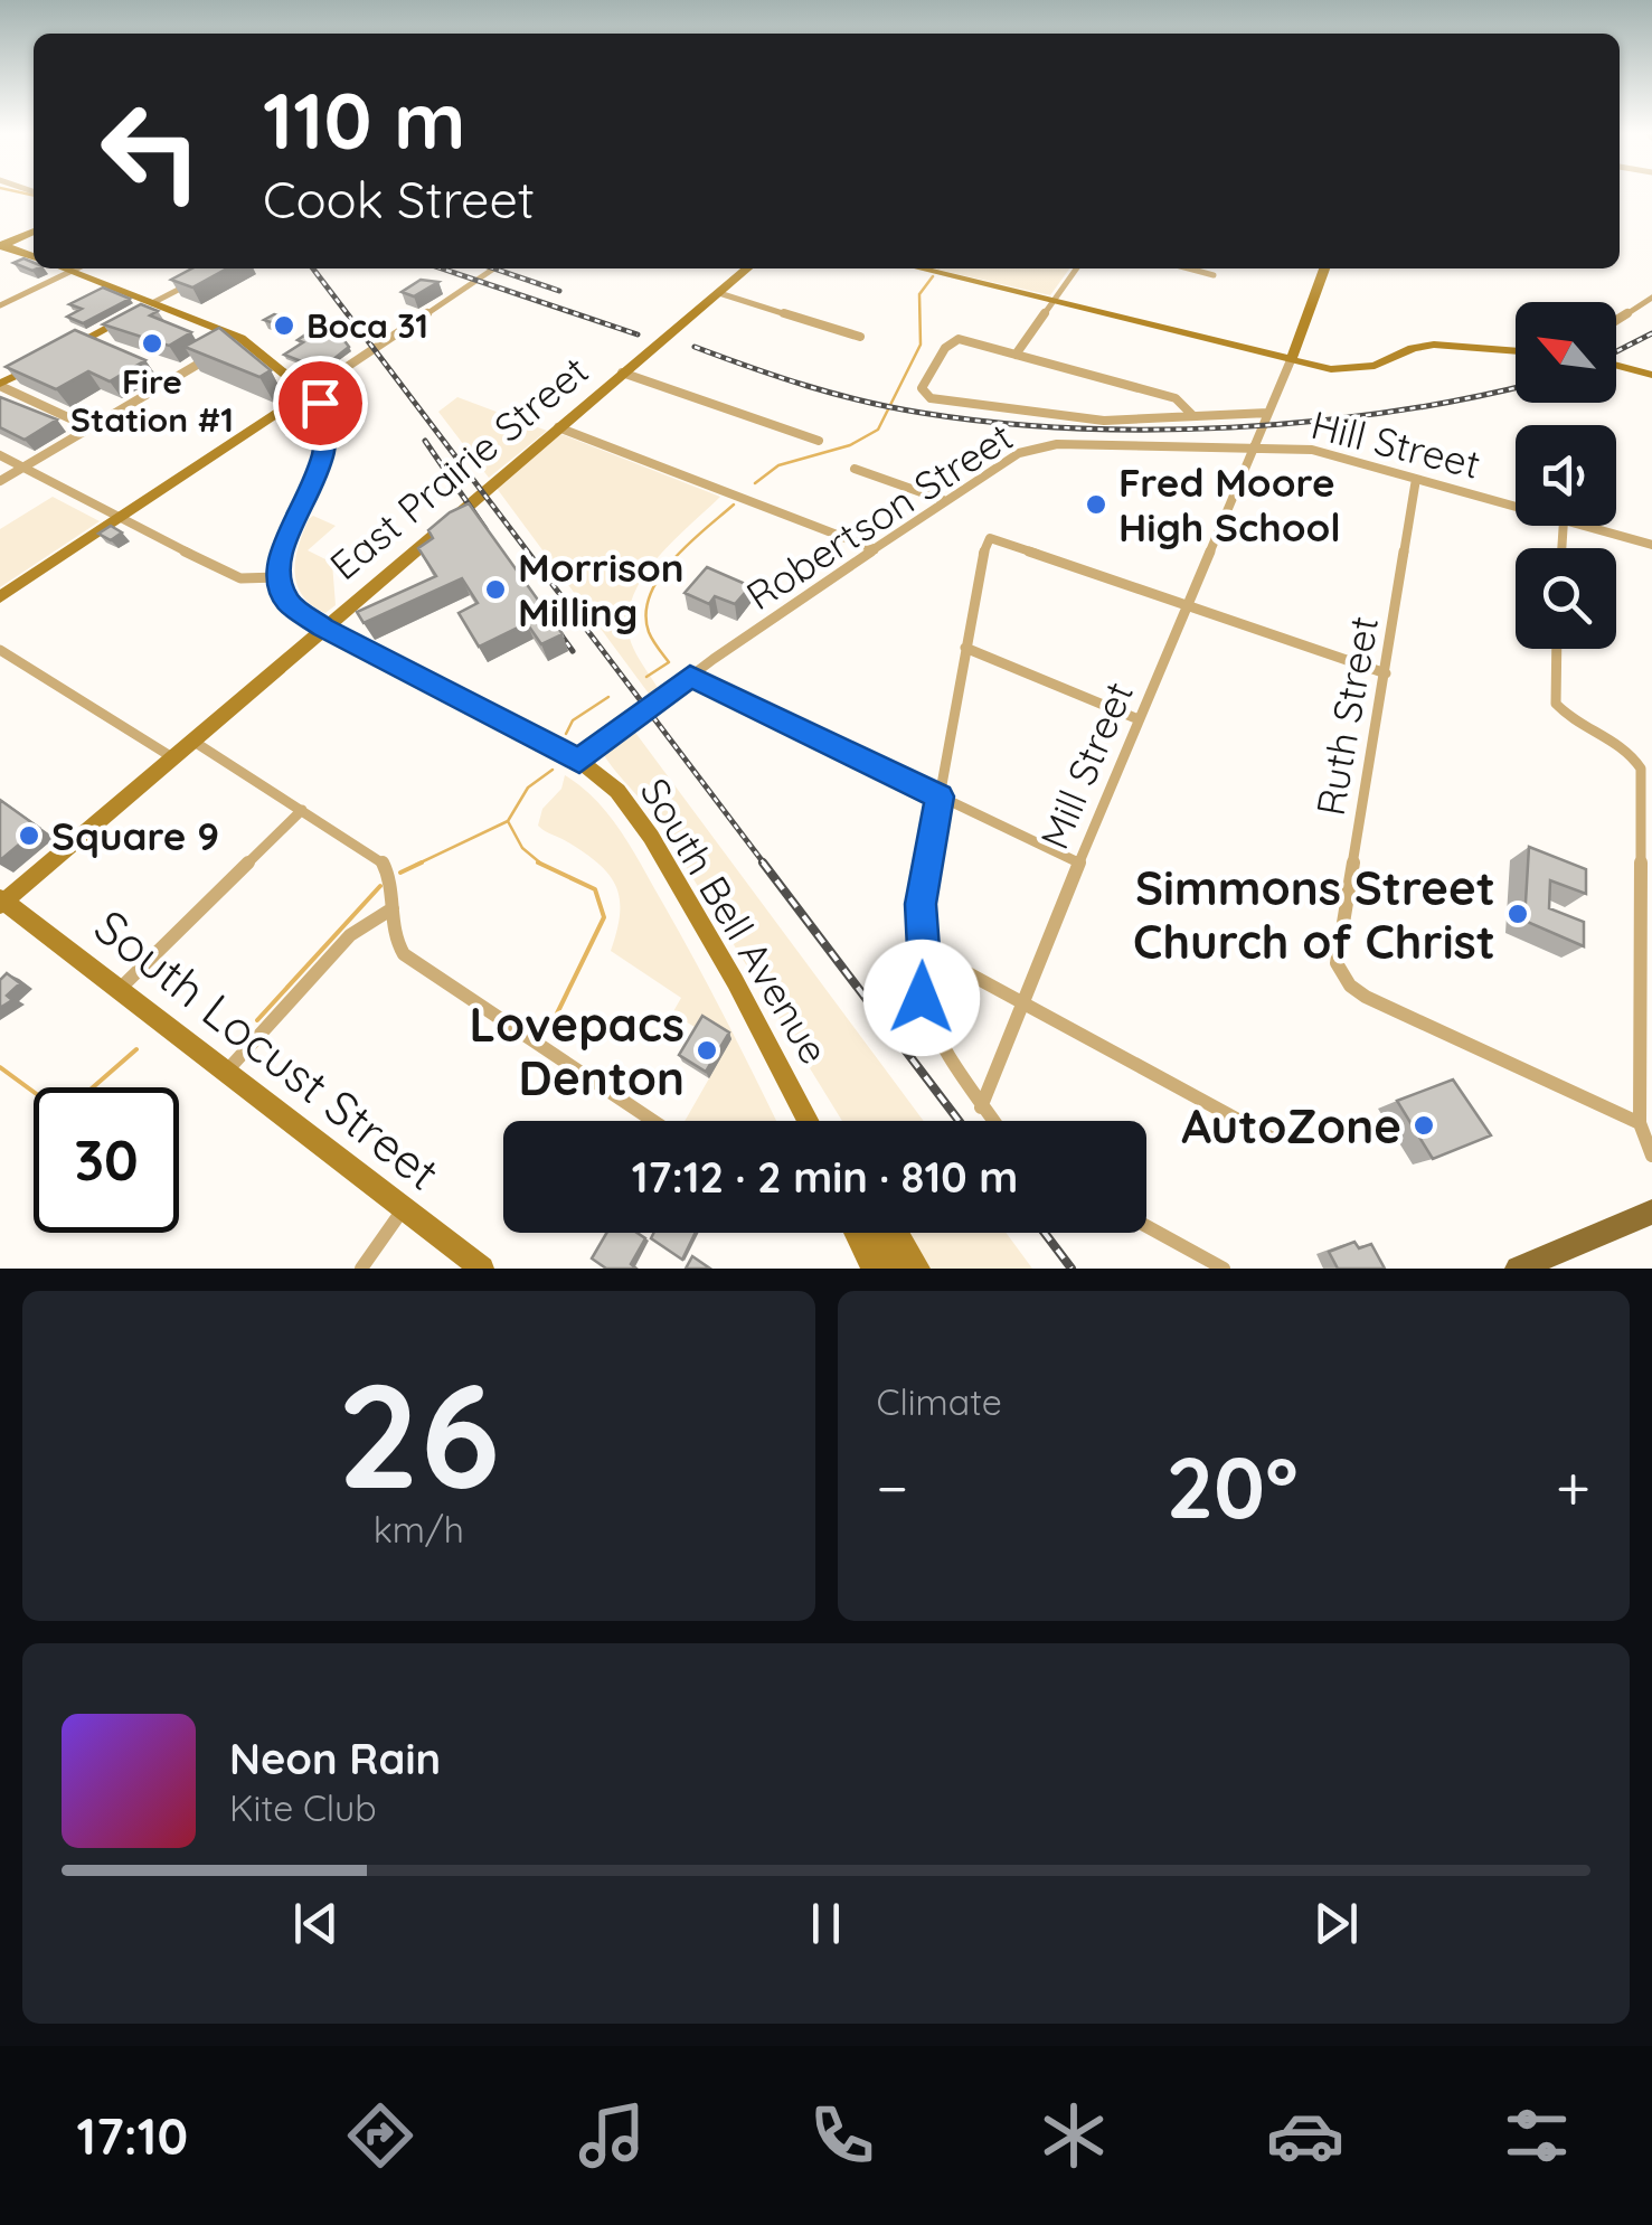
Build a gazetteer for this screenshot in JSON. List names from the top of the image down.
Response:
{
  "streets": {
    "street": [
      "Hill Street",
      "East Prairie Street",
      "Robertson Street",
      "Ruth Street",
      "Mill Street",
      "South Bell Avenue",
      "South Locust Street"
    ]
  },
  "crossings": [
    ["Hill Street", "Robertson Street"],
    ["Hill Street", "Ruth Street"],
    ["Hill Street", "Mill Street"],
    ["East Prairie Street", "South Bell Avenue"],
    ["East Prairie Street", "South Locust Street"],
    ["Robertson Street", "Mill Street"],
    ["Robertson Street", "South Bell Avenue"]
  ],
  "places": [
    "Boca 31",
    "Fire Station #1",
    "Fred Moore High School",
    "Morrison Milling",
    "Square 9",
    "Simmons Street Church of Christ",
    "Lovepacs Denton",
    "AutoZone"
  ],
  "north": "top left",
  "page": {
    "turn": ["110 m", "Cook Street"],
    "limit": "30",
    "trip": "17:12 · 2 min · 810 m",
    "tile": [
      ["26", "km/h"],
      "Climate"
    ],
    "heat": ["−", "20°", "+"],
    "song": ["Neon Rain", "Kite Club"],
    "tabs": "17:10"
  }
}
